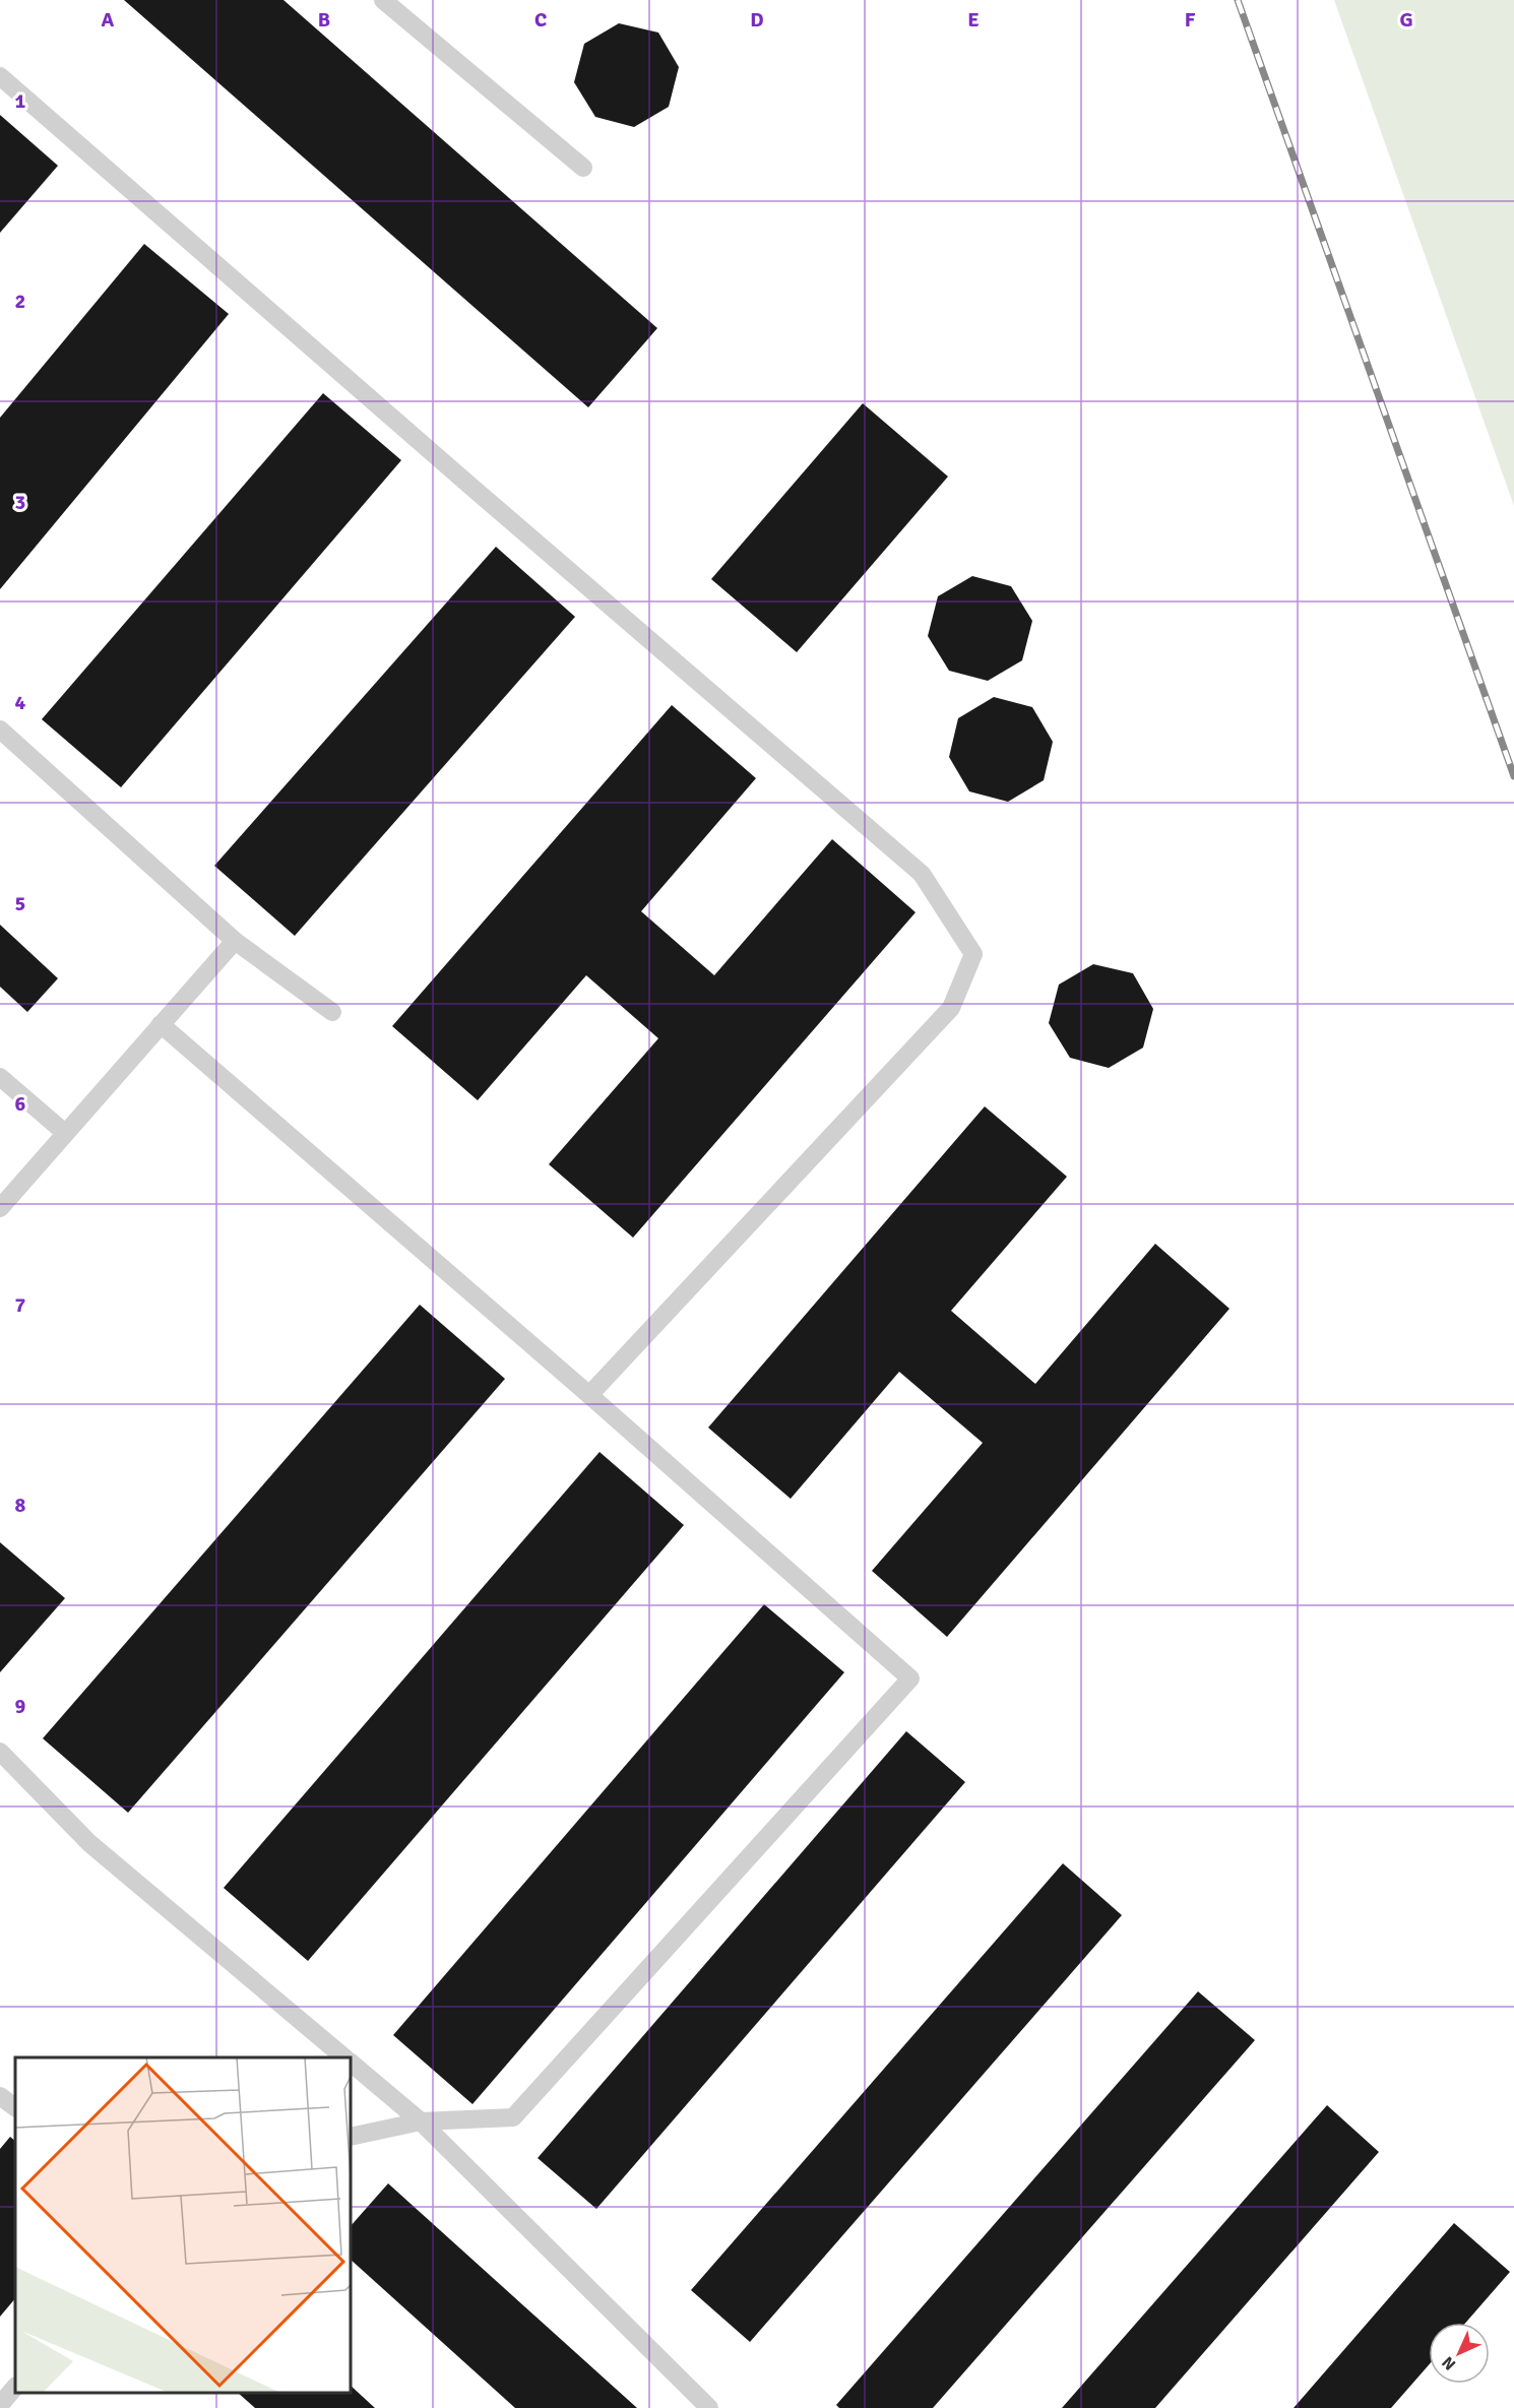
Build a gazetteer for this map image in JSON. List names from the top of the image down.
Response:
{
  "north": "bottom left",
  "grid": {
    "columns": [
      "A",
      "B",
      "C",
      "D",
      "E",
      "F",
      "G"
    ],
    "rows": [
      "1",
      "2",
      "3",
      "4",
      "5",
      "6",
      "7",
      "8",
      "9"
    ]
  }
}
